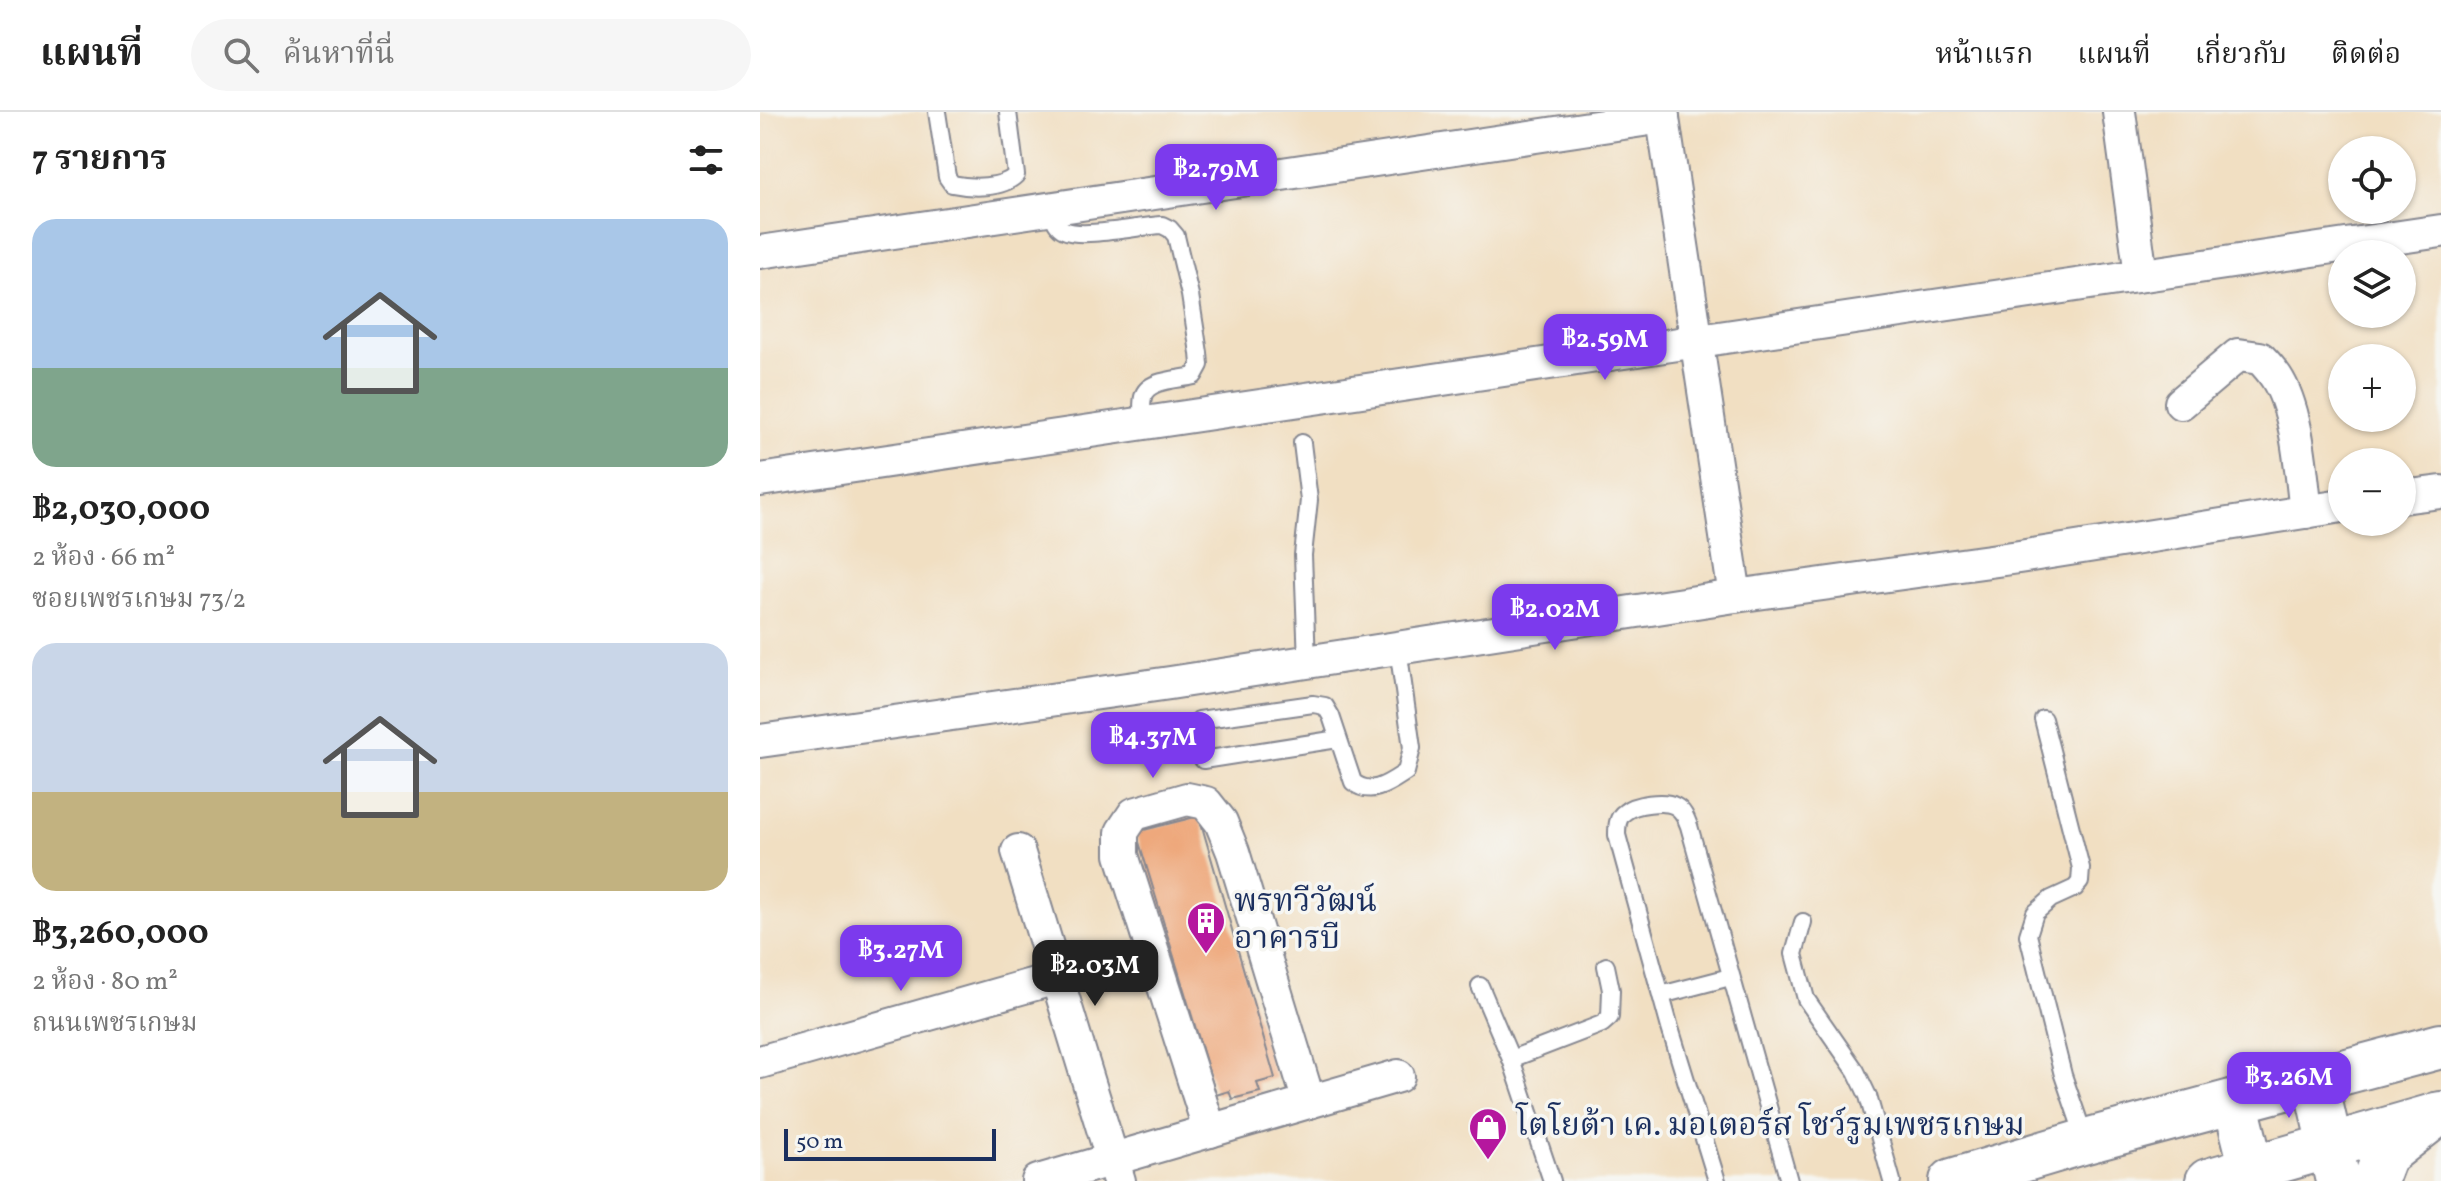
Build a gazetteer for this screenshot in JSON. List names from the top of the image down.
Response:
{
  "places": {
    "building": ["พรทวีวัฒน์ อาคารบี"],
    "shop": ["โตโยต้า เค. มอเตอร์ส โชว์รูมเพชรเกษม"]
  },
  "scale_bar": "50 m",
  "page": {
    "header": "แผนที่",
    "search": "ค้นหาที่นี่",
    "nav": [
      "หน้าแรก",
      "แผนที่",
      "เกี่ยวกับ",
      "ติดต่อ"
    ],
    "heading": "7 รายการ",
    "map_buttons": ["+", "−"],
    "price": [
      "฿2.79M",
      "฿2.59M",
      "฿2.02M",
      "฿4.37M",
      "฿3.27M",
      "฿2.03M",
      "฿3.26M"
    ],
    "list": [
      {
        "name": "฿2,030,000",
        "note": "2 ห้อง · 66 m² · ซอยเพชรเกษม 73/2"
      },
      {
        "name": "฿3,260,000",
        "note": "2 ห้อง · 80 m² · ถนนเพชรเกษม"
      }
    ],
    "scale": "50 m"
  }
}
